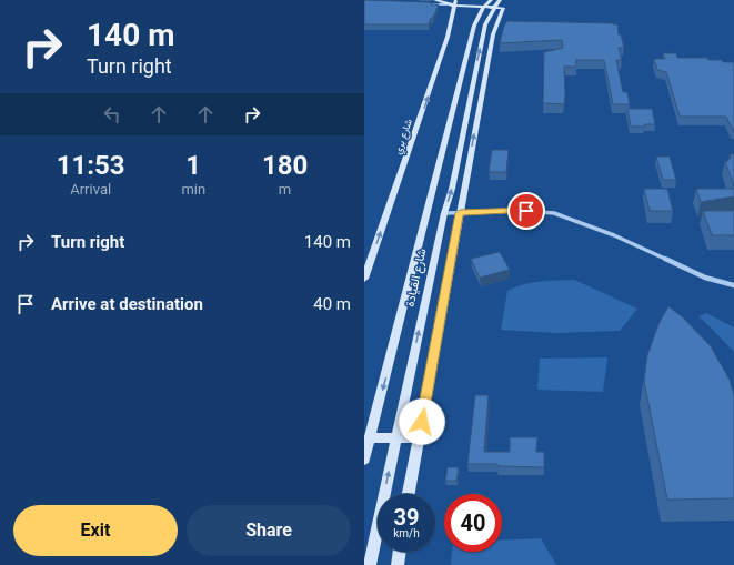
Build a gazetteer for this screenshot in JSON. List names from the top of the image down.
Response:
{
  "streets": {
    "main road": ["شارع بري", "شارع القيادة"]
  },
  "page": {
    "turn": ["140 m", "Turn right"],
    "eta": [
      "11:53",
      "Arrival",
      "1",
      "min",
      "180",
      "m"
    ],
    "list": [
      {
        "name": "Turn right",
        "value": "140 m"
      },
      {
        "name": "Arrive at destination",
        "value": "40 m"
      }
    ],
    "speed": "39 km/h",
    "limit": "40",
    "buttons": ["Exit", "Share"]
  }
}
